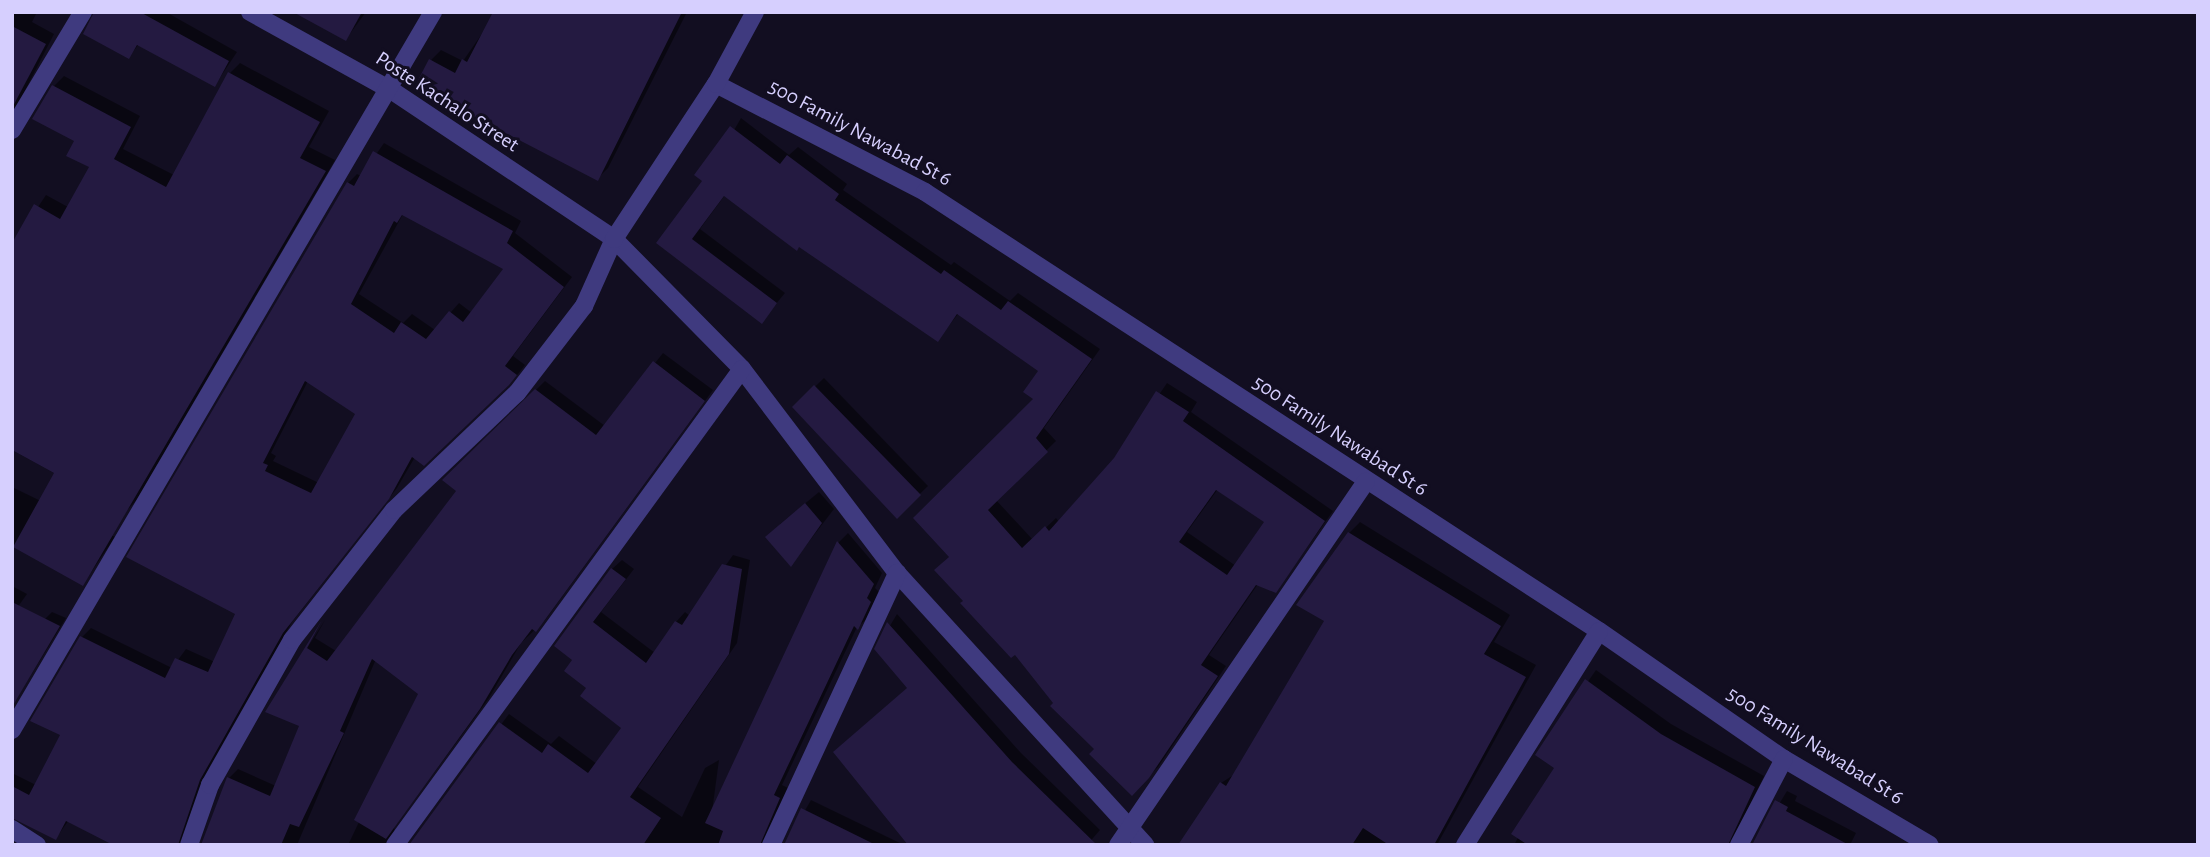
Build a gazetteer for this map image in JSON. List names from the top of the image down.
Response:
{
  "streets": {
    "street": ["Poste Kachalo Street", "500 Family Nawabad St 6"]
  }
}
